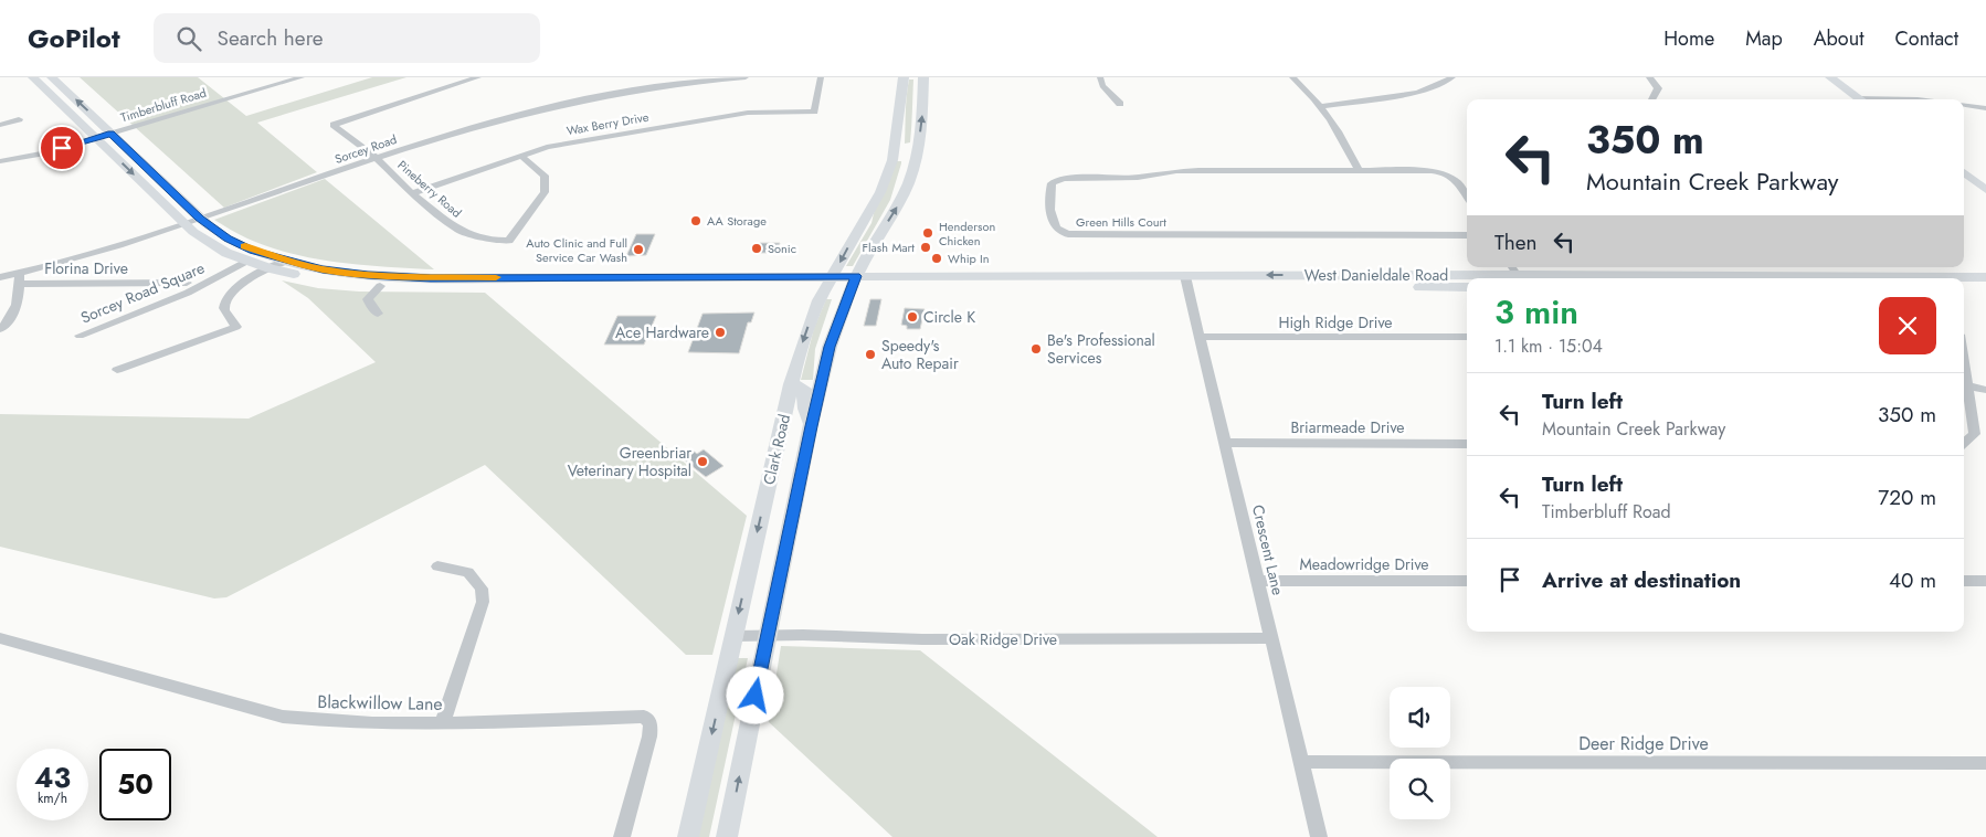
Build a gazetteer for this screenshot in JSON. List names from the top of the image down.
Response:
{
  "streets": {
    "main road": ["West Danieldale Road", "Clark Road"],
    "street": [
      "Timberbluff Road",
      "Wax Berry Drive",
      "Sorcey Road",
      "Pineberry Road",
      "Green Hills Court",
      "Florina Drive",
      "Sorcey Road Square",
      "High Ridge Drive",
      "Briarmeade Drive",
      "Crescent Lane",
      "Meadowridge Drive",
      "Oak Ridge Drive",
      "Blackwillow Lane",
      "Deer Ridge Drive"
    ]
  },
  "crossings": [
    ["Wax Berry Drive", "Pineberry Road"],
    ["Sorcey Road", "Pineberry Road"],
    ["Sorcey Road", "Florina Drive"],
    ["West Danieldale Road", "Clark Road"],
    ["West Danieldale Road", "Crescent Lane"],
    ["High Ridge Drive", "Crescent Lane"],
    ["Briarmeade Drive", "Crescent Lane"],
    ["Clark Road", "Oak Ridge Drive"],
    ["Crescent Lane", "Meadowridge Drive"],
    ["Crescent Lane", "Oak Ridge Drive"],
    ["Crescent Lane", "Deer Ridge Drive"]
  ],
  "places": [
    "AA Storage",
    "Henderson Chicken",
    "Flash Mart",
    "Sonic",
    "Auto Clinic and Full Service Car Wash",
    "Whip In",
    "Circle K",
    "Ace Hardware",
    "Be's Professional Services",
    "Speedy's Auto Repair",
    "Greenbriar Veterinary Hospital"
  ],
  "page": {
    "header": "GoPilot",
    "search": "Search here",
    "nav": [
      "Home",
      "Map",
      "About",
      "Contact"
    ],
    "turn": ["350 m", "Mountain Creek Parkway"],
    "then": "Then",
    "heading": ["3 min", "1.1 km · 15:04"],
    "list": [
      {
        "name": "Turn left",
        "note": "Mountain Creek Parkway",
        "value": "350 m"
      },
      {
        "name": "Turn left",
        "note": "Timberbluff Road",
        "value": "720 m"
      },
      {
        "name": "Arrive at destination",
        "value": "40 m"
      }
    ],
    "speed": "43 km/h",
    "limit": "50"
  }
}
